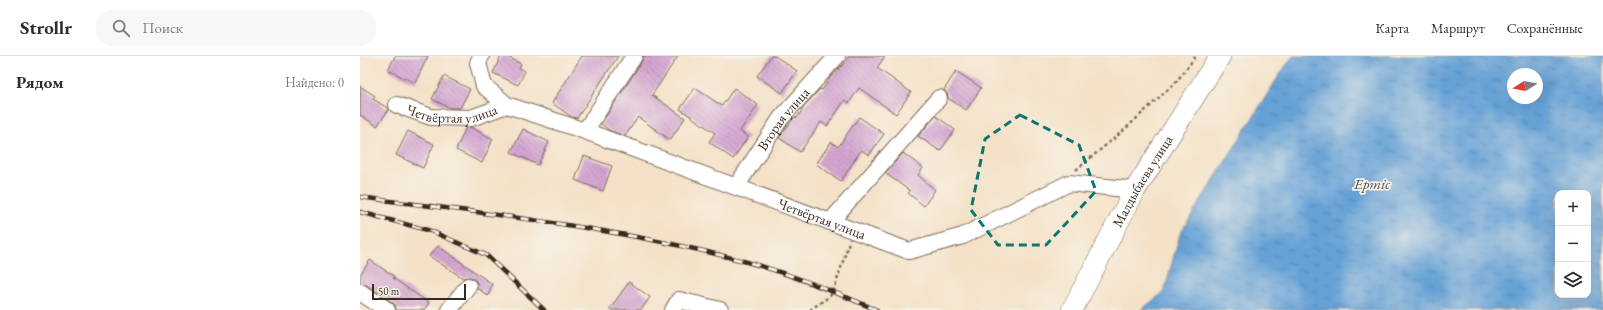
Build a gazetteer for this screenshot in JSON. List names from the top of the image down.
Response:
{
  "streets": {
    "main road": ["Малдыбаева улица"],
    "street": ["Четвёртая улица", "Вторая улица"]
  },
  "crossings": [
    ["Четвёртая улица", "Вторая улица"],
    ["Четвёртая улица", "Малдыбаева улица"]
  ],
  "water": ["Ертіс"],
  "scale_bar": "50 m",
  "north": "left",
  "page": {
    "header": "Strollr",
    "search": "Поиск",
    "nav": ["Карта", "Маршрут", "Сохранённые"],
    "heading": ["Рядом", "Найдено: 0"],
    "map_buttons": ["+", "−"],
    "scale": "50 m"
  }
}
